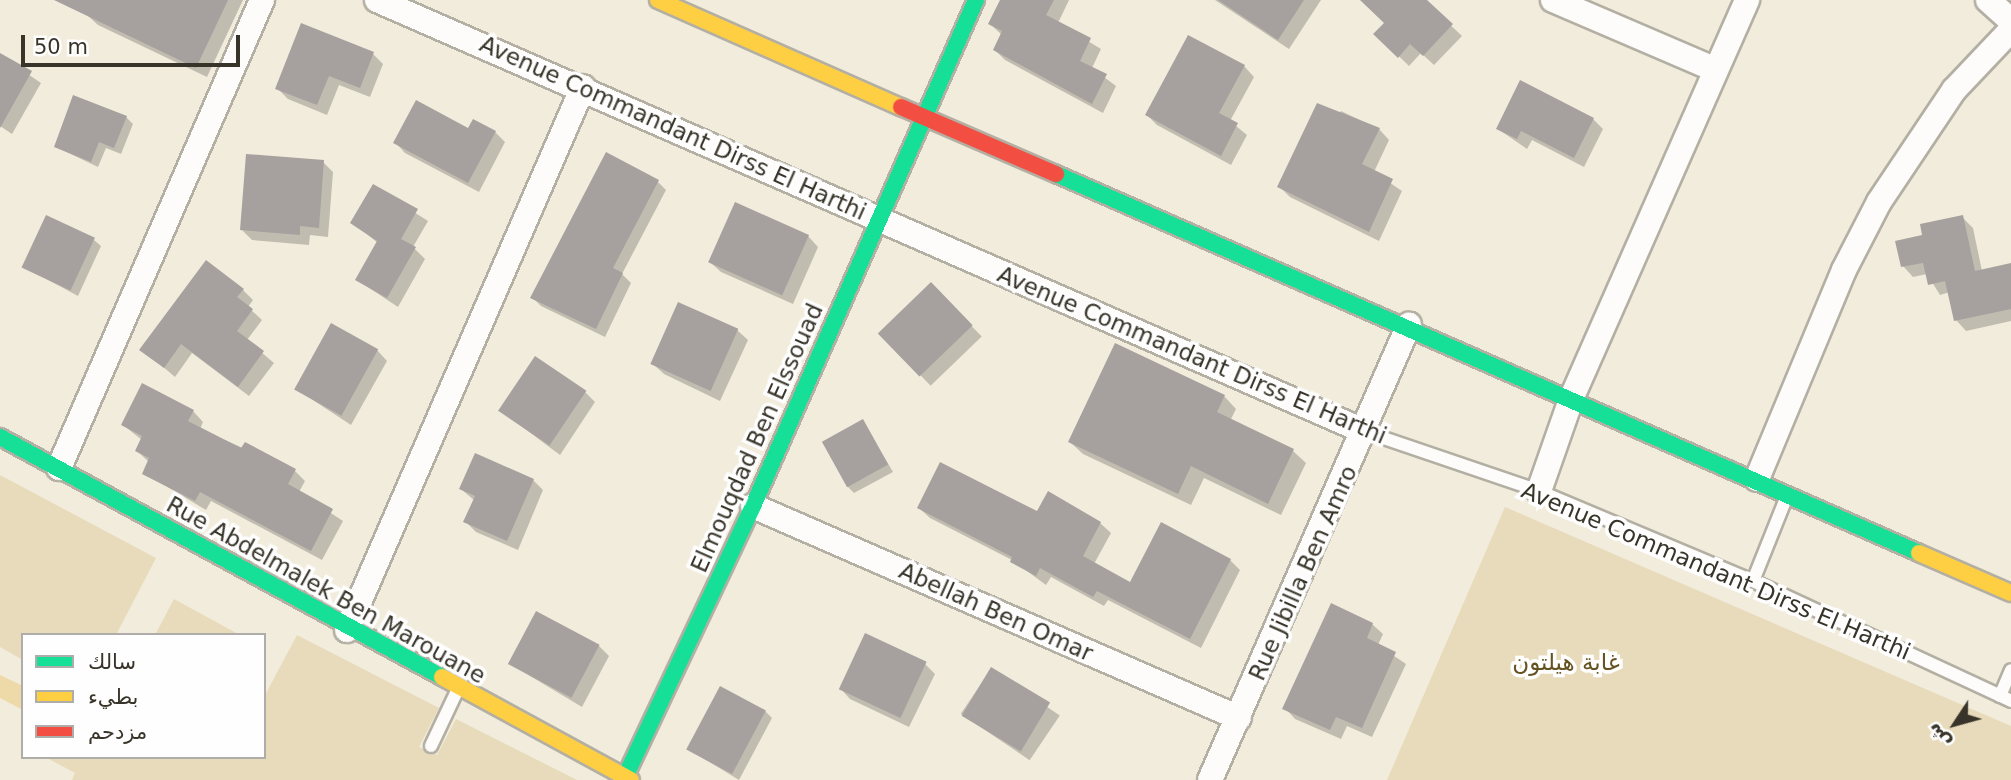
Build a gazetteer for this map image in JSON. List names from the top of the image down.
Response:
{
  "streets": {
    "street": [
      "Avenue Commandant Dirss El Harthi",
      "Elmouqdad Ben Elssouad",
      "Rue Jibilla Ben Amro",
      "Rue Abdelmalek Ben Marouane",
      "Abellah Ben Omar"
    ]
  },
  "crossings": [
    ["Avenue Commandant Dirss El Harthi", "Elmouqdad Ben Elssouad"],
    ["Avenue Commandant Dirss El Harthi", "Rue Jibilla Ben Amro"],
    ["Elmouqdad Ben Elssouad", "Rue Abdelmalek Ben Marouane"],
    ["Elmouqdad Ben Elssouad", "Abellah Ben Omar"],
    ["Rue Jibilla Ben Amro", "Abellah Ben Omar"]
  ],
  "parks": ["غابة هيلتون"],
  "legend": ["سالك", "بطيء", "مزدحم"],
  "scale_bar": "50 m",
  "north": "bottom left"
}
